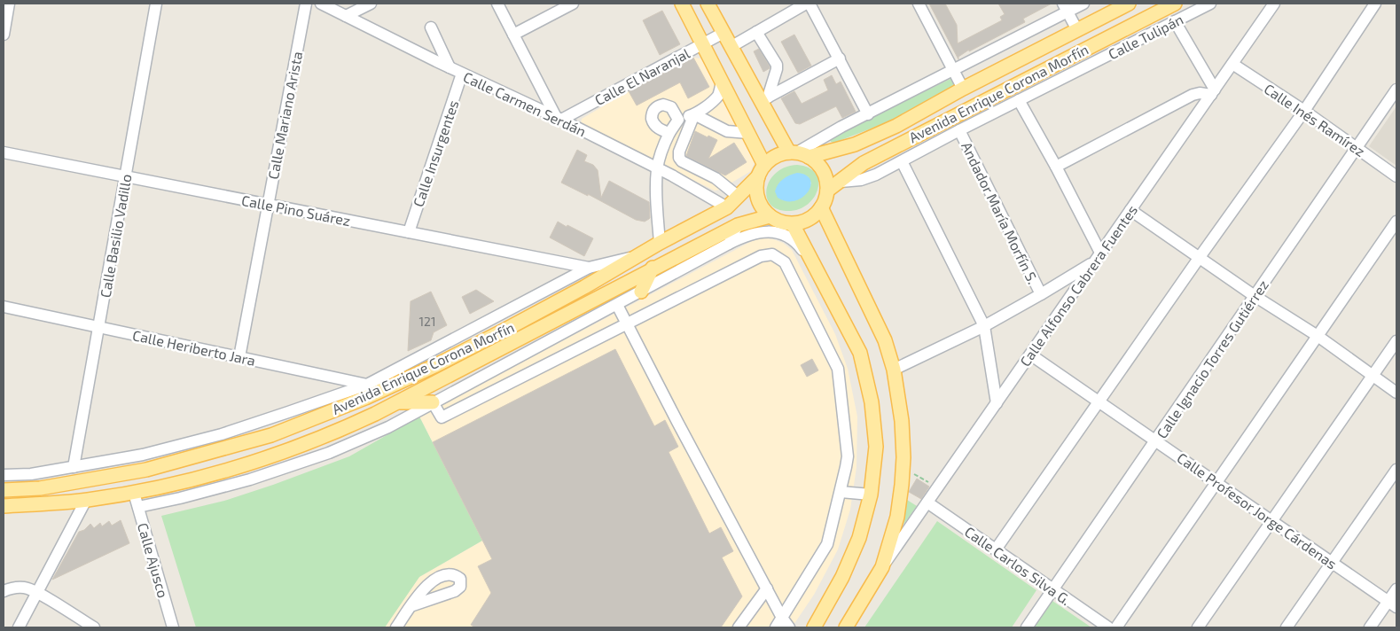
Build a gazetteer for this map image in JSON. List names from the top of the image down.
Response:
{
  "streets": {
    "main road": ["Avenida Enrique Corona Morfín"],
    "street": [
      "Calle Tulipán",
      "Calle El Naranjal",
      "Calle Carmen Serdán",
      "Calle Mariano Arista",
      "Calle Inés Ramírez",
      "Calle Insurgentes",
      "Calle Pino Suárez",
      "Andador María Morfín S.",
      "Calle Basilio Vadillo",
      "Calle Alfonso Cabrera Fuentes",
      "Calle Heriberto Jara",
      "Calle Ignacio Torres Gutiérrez",
      "Calle Profesor Jorge Cárdenas",
      "Calle Ajusco",
      "Calle Carlos Silva G."
    ]
  },
  "crossings": [
    ["Calle Tulipán", "Avenida Enrique Corona Morfín"],
    ["Calle Tulipán", "Andador María Morfín S."],
    ["Calle El Naranjal", "Calle Carmen Serdán"],
    ["Avenida Enrique Corona Morfín", "Calle Carmen Serdán"],
    ["Avenida Enrique Corona Morfín", "Calle Heriberto Jara"],
    ["Avenida Enrique Corona Morfín", "Calle Ajusco"],
    ["Calle Carmen Serdán", "Calle Insurgentes"],
    ["Calle Mariano Arista", "Calle Pino Suárez"],
    ["Calle Mariano Arista", "Calle Heriberto Jara"],
    ["Calle Inés Ramírez", "Calle Alfonso Cabrera Fuentes"],
    ["Calle Inés Ramírez", "Calle Ignacio Torres Gutiérrez"],
    ["Calle Insurgentes", "Calle Pino Suárez"],
    ["Calle Pino Suárez", "Calle Basilio Vadillo"],
    ["Calle Basilio Vadillo", "Calle Heriberto Jara"],
    ["Calle Alfonso Cabrera Fuentes", "Calle Profesor Jorge Cárdenas"],
    ["Calle Alfonso Cabrera Fuentes", "Calle Carlos Silva G."],
    ["Calle Ignacio Torres Gutiérrez", "Calle Profesor Jorge Cárdenas"],
    ["Calle Ignacio Torres Gutiérrez", "Calle Carlos Silva G."]
  ],
  "house_numbers": ["121"]
}
